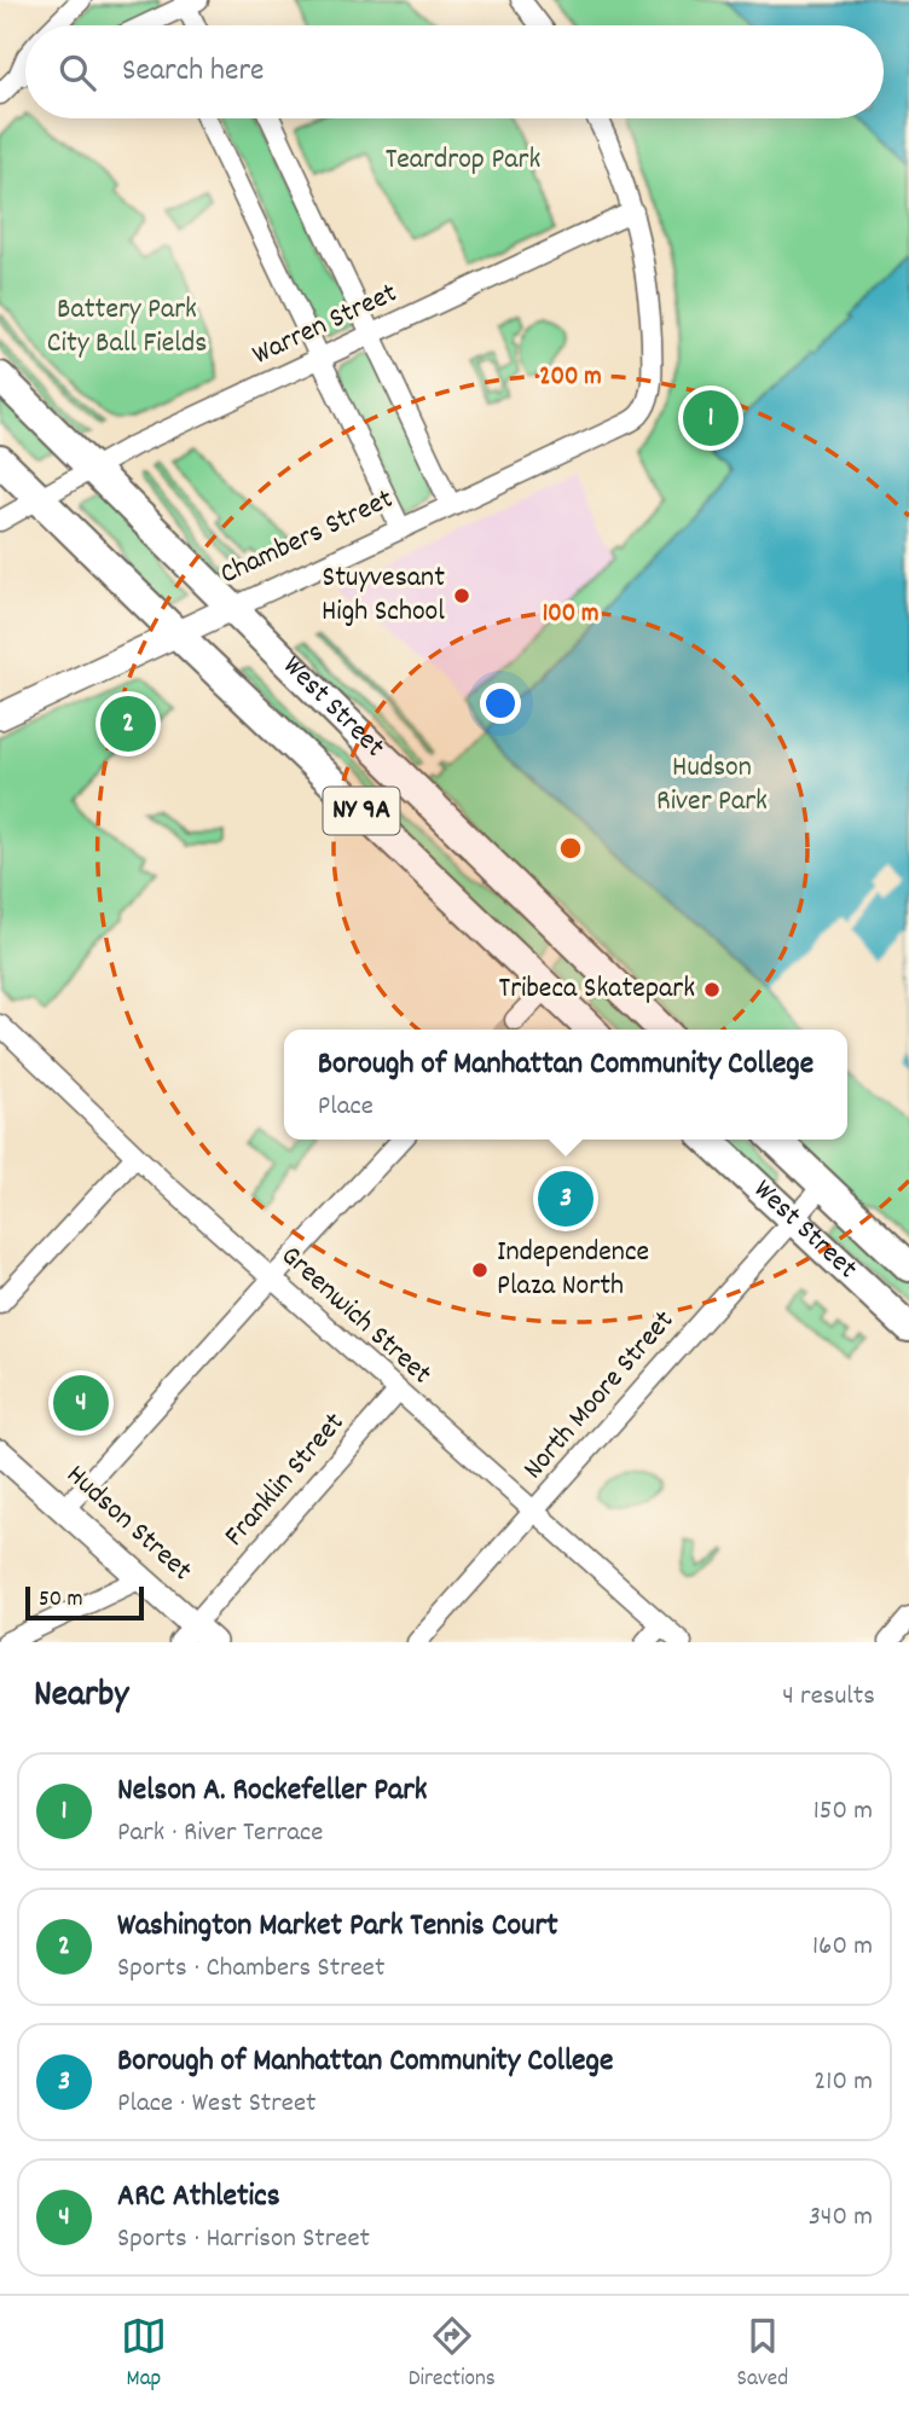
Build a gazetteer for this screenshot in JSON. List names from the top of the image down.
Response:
{
  "streets": {
    "highway": ["West Street", "NY 9A"],
    "main road": ["Chambers Street", "Hudson Street"],
    "street": [
      "Warren Street",
      "Greenwich Street",
      "North Moore Street",
      "Franklin Street"
    ]
  },
  "crossings": [
    ["Warren Street", "Chambers Street"],
    ["Warren Street", "West Street"],
    ["Chambers Street", "West Street"],
    ["West Street", "North Moore Street"],
    ["Greenwich Street", "North Moore Street"],
    ["Greenwich Street", "Franklin Street"],
    ["Franklin Street", "Hudson Street"]
  ],
  "parks": ["Teardrop Park", "Battery Park City Ball Fields", "Hudson River Park"],
  "places": ["Stuyvesant High School", "Tribeca Skatepark", "Independence Plaza North"],
  "scale_bar": "50 m",
  "page": {
    "search": "Search here",
    "pins": [
      "1",
      "2",
      "3",
      "4"
    ],
    "popup": ["Borough of Manhattan Community College", "Place"],
    "scale": "50 m",
    "heading": ["Nearby", "4 results"],
    "list": [
      {
        "mark": "1",
        "name": "Nelson A. Rockefeller Park",
        "note": "Park · River Terrace",
        "value": "150 m"
      },
      {
        "mark": "2",
        "name": "Washington Market Park Tennis Court",
        "note": "Sports · Chambers Street",
        "value": "160 m"
      },
      {
        "mark": "3",
        "name": "Borough of Manhattan Community College",
        "note": "Place · West Street",
        "value": "210 m"
      },
      {
        "mark": "4",
        "name": "ARC Athletics",
        "note": "Sports · Harrison Street",
        "value": "340 m"
      }
    ],
    "nav": ["Map", "Directions", "Saved"]
  },
  "rings": ["200 m", "100 m"]
}
